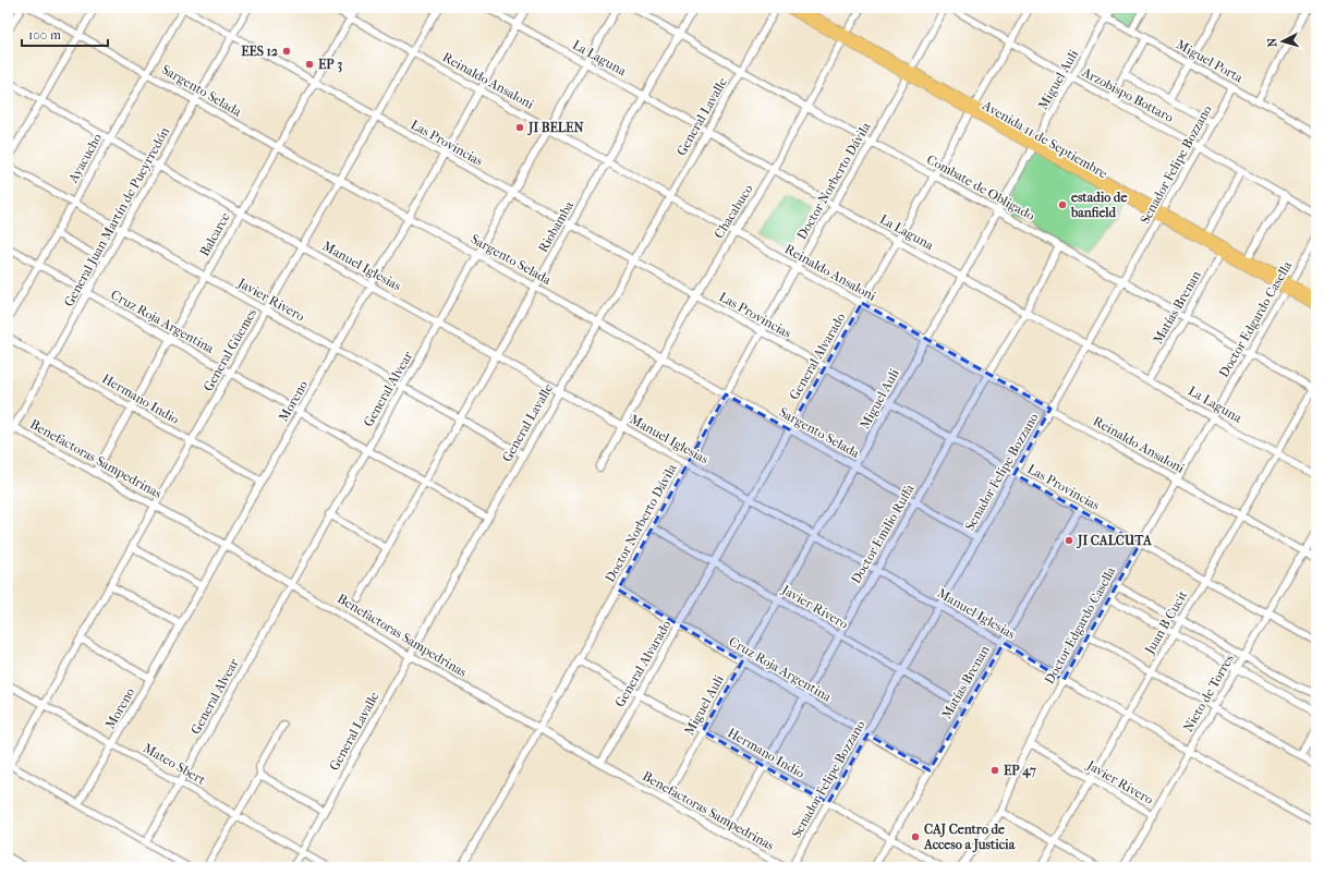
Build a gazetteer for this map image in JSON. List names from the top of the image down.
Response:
{
  "streets": {
    "main road": ["Avenida 11 de Septiembre"],
    "street": [
      "La Laguna",
      "Miguel Porta",
      "Miguel Auli",
      "Reinaldo Ansaloni",
      "Sargento Selada",
      "Arzobispo Bottaro",
      "General Lavalle",
      "Las Provincias",
      "Ayacucho",
      "Senador Felipe Bozzano",
      "Doctor Norberto Dávila",
      "Combate de Obligado",
      "Chacabuco",
      "General Juan Martín de Pueyrredón",
      "Riobamba",
      "Balcarce",
      "Manuel Iglesias",
      "Javier Rivero",
      "Matías Brenan",
      "Doctor Edgardo Casella",
      "Cruz Roja Argentina",
      "General Güemes",
      "General Alvarado",
      "General Alvear",
      "Hermano Indio",
      "Moreno",
      "Benefactoras Sampedrinas",
      "Doctor Emilio Ruffa",
      "Juan B Cucit",
      "Nieto de Torres",
      "Mateo Sbert"
    ]
  },
  "crossings": [
    ["La Laguna", "Miguel Auli"],
    ["La Laguna", "General Lavalle"],
    ["La Laguna", "Senador Felipe Bozzano"],
    ["La Laguna", "Doctor Norberto Dávila"],
    ["La Laguna", "Chacabuco"],
    ["La Laguna", "Riobamba"],
    ["La Laguna", "Matías Brenan"],
    ["La Laguna", "Doctor Edgardo Casella"],
    ["La Laguna", "General Alvarado"],
    ["La Laguna", "General Alvear"],
    ["La Laguna", "Moreno"],
    ["La Laguna", "Doctor Emilio Ruffa"],
    ["La Laguna", "Juan B Cucit"],
    ["Miguel Porta", "Miguel Auli"],
    ["Miguel Porta", "Senador Felipe Bozzano"],
    ["Miguel Auli", "Reinaldo Ansaloni"],
    ["Miguel Auli", "Sargento Selada"],
    ["Miguel Auli", "Arzobispo Bottaro"],
    ["Miguel Auli", "Avenida 11 de Septiembre"],
    ["Miguel Auli", "Las Provincias"],
    ["Miguel Auli", "Combate de Obligado"],
    ["Miguel Auli", "Manuel Iglesias"],
    ["Miguel Auli", "Javier Rivero"],
    ["Miguel Auli", "Cruz Roja Argentina"],
    ["Miguel Auli", "Hermano Indio"],
    ["Miguel Auli", "Benefactoras Sampedrinas"],
    ["Reinaldo Ansaloni", "General Lavalle"],
    ["Reinaldo Ansaloni", "Senador Felipe Bozzano"],
    ["Reinaldo Ansaloni", "Doctor Norberto Dávila"],
    ["Reinaldo Ansaloni", "Chacabuco"],
    ["Reinaldo Ansaloni", "Riobamba"],
    ["Reinaldo Ansaloni", "Balcarce"],
    ["Reinaldo Ansaloni", "Doctor Edgardo Casella"],
    ["Reinaldo Ansaloni", "General Güemes"],
    ["Reinaldo Ansaloni", "General Alvarado"],
    ["Reinaldo Ansaloni", "General Alvear"],
    ["Reinaldo Ansaloni", "Moreno"],
    ["Reinaldo Ansaloni", "Doctor Emilio Ruffa"],
    ["Reinaldo Ansaloni", "Juan B Cucit"],
    ["Reinaldo Ansaloni", "Nieto de Torres"],
    ["Sargento Selada", "General Lavalle"],
    ["Sargento Selada", "Ayacucho"],
    ["Sargento Selada", "Senador Felipe Bozzano"],
    ["Sargento Selada", "Doctor Norberto Dávila"],
    ["Sargento Selada", "Chacabuco"],
    ["Sargento Selada", "General Juan Martín de Pueyrredón"],
    ["Sargento Selada", "Riobamba"],
    ["Sargento Selada", "Balcarce"],
    ["Sargento Selada", "General Güemes"],
    ["Sargento Selada", "General Alvarado"],
    ["Sargento Selada", "General Alvear"],
    ["Sargento Selada", "Moreno"],
    ["Sargento Selada", "Doctor Emilio Ruffa"],
    ["Arzobispo Bottaro", "Senador Felipe Bozzano"],
    ["Arzobispo Bottaro", "General Alvarado"],
    ["General Lavalle", "Las Provincias"],
    ["General Lavalle", "Combate de Obligado"],
    ["General Lavalle", "Manuel Iglesias"],
    ["General Lavalle", "Javier Rivero"],
    ["General Lavalle", "Cruz Roja Argentina"],
    ["General Lavalle", "Benefactoras Sampedrinas"],
    ["General Lavalle", "Mateo Sbert"],
    ["Avenida 11 de Septiembre", "Senador Felipe Bozzano"],
    ["Avenida 11 de Septiembre", "Doctor Norberto Dávila"],
    ["Avenida 11 de Septiembre", "Chacabuco"],
    ["Avenida 11 de Septiembre", "Matías Brenan"],
    ["Avenida 11 de Septiembre", "Doctor Edgardo Casella"],
    ["Avenida 11 de Septiembre", "General Alvarado"],
    ["Las Provincias", "Ayacucho"],
    ["Las Provincias", "Senador Felipe Bozzano"],
    ["Las Provincias", "Doctor Norberto Dávila"],
    ["Las Provincias", "Chacabuco"],
    ["Las Provincias", "General Juan Martín de Pueyrredón"],
    ["Las Provincias", "Riobamba"],
    ["Las Provincias", "Balcarce"],
    ["Las Provincias", "Matías Brenan"],
    ["Las Provincias", "Doctor Edgardo Casella"],
    ["Las Provincias", "General Güemes"],
    ["Las Provincias", "General Alvarado"],
    ["Las Provincias", "General Alvear"],
    ["Las Provincias", "Moreno"],
    ["Las Provincias", "Doctor Emilio Ruffa"],
    ["Las Provincias", "Juan B Cucit"],
    ["Las Provincias", "Nieto de Torres"],
    ["Ayacucho", "Manuel Iglesias"],
    ["Ayacucho", "Javier Rivero"],
    ["Ayacucho", "Cruz Roja Argentina"],
    ["Senador Felipe Bozzano", "Combate de Obligado"],
    ["Senador Felipe Bozzano", "Manuel Iglesias"],
    ["Senador Felipe Bozzano", "Javier Rivero"],
    ["Senador Felipe Bozzano", "Cruz Roja Argentina"],
    ["Senador Felipe Bozzano", "Hermano Indio"],
    ["Doctor Norberto Dávila", "Combate de Obligado"],
    ["Doctor Norberto Dávila", "Manuel Iglesias"],
    ["Doctor Norberto Dávila", "Javier Rivero"],
    ["Doctor Norberto Dávila", "Cruz Roja Argentina"],
    ["Doctor Norberto Dávila", "Hermano Indio"],
    ["Doctor Norberto Dávila", "Benefactoras Sampedrinas"],
    ["Combate de Obligado", "Chacabuco"],
    ["Combate de Obligado", "Riobamba"],
    ["Combate de Obligado", "Matías Brenan"],
    ["Combate de Obligado", "Doctor Edgardo Casella"],
    ["Combate de Obligado", "General Alvarado"],
    ["Combate de Obligado", "Doctor Emilio Ruffa"],
    ["Combate de Obligado", "Juan B Cucit"],
    ["Chacabuco", "Manuel Iglesias"],
    ["General Juan Martín de Pueyrredón", "Manuel Iglesias"],
    ["General Juan Martín de Pueyrredón", "Javier Rivero"],
    ["General Juan Martín de Pueyrredón", "Cruz Roja Argentina"],
    ["General Juan Martín de Pueyrredón", "Hermano Indio"],
    ["General Juan Martín de Pueyrredón", "Benefactoras Sampedrinas"],
    ["Riobamba", "Manuel Iglesias"],
    ["Riobamba", "Javier Rivero"],
    ["Riobamba", "Cruz Roja Argentina"],
    ["Balcarce", "Manuel Iglesias"],
    ["Balcarce", "Javier Rivero"],
    ["Balcarce", "Cruz Roja Argentina"],
    ["Balcarce", "Hermano Indio"],
    ["Balcarce", "Benefactoras Sampedrinas"],
    ["Manuel Iglesias", "Matías Brenan"],
    ["Manuel Iglesias", "Doctor Edgardo Casella"],
    ["Manuel Iglesias", "General Güemes"],
    ["Manuel Iglesias", "General Alvarado"],
    ["Manuel Iglesias", "General Alvear"],
    ["Manuel Iglesias", "Moreno"],
    ["Manuel Iglesias", "Doctor Emilio Ruffa"],
    ["Manuel Iglesias", "Juan B Cucit"],
    ["Manuel Iglesias", "Nieto de Torres"],
    ["Javier Rivero", "Matías Brenan"],
    ["Javier Rivero", "Doctor Edgardo Casella"],
    ["Javier Rivero", "General Güemes"],
    ["Javier Rivero", "General Alvarado"],
    ["Javier Rivero", "General Alvear"],
    ["Javier Rivero", "Moreno"],
    ["Javier Rivero", "Doctor Emilio Ruffa"],
    ["Javier Rivero", "Juan B Cucit"],
    ["Javier Rivero", "Nieto de Torres"],
    ["Matías Brenan", "Cruz Roja Argentina"],
    ["Matías Brenan", "Hermano Indio"],
    ["Cruz Roja Argentina", "General Güemes"],
    ["Cruz Roja Argentina", "General Alvarado"],
    ["Cruz Roja Argentina", "General Alvear"],
    ["Cruz Roja Argentina", "Moreno"],
    ["Cruz Roja Argentina", "Doctor Emilio Ruffa"],
    ["General Güemes", "Hermano Indio"],
    ["General Güemes", "Benefactoras Sampedrinas"],
    ["General Güemes", "Mateo Sbert"],
    ["General Alvarado", "Hermano Indio"],
    ["General Alvarado", "Benefactoras Sampedrinas"],
    ["General Alvear", "Benefactoras Sampedrinas"],
    ["General Alvear", "Mateo Sbert"],
    ["Hermano Indio", "Moreno"],
    ["Hermano Indio", "Doctor Emilio Ruffa"],
    ["Moreno", "Benefactoras Sampedrinas"],
    ["Moreno", "Mateo Sbert"],
    ["Benefactoras Sampedrinas", "Doctor Emilio Ruffa"]
  ],
  "places": [
    "EES 12",
    "EP 3",
    "JI BELEN",
    "estadio de banfield",
    "JI CALCUTA",
    "EP 47",
    "CAJ Centro de Acceso a Justicia"
  ],
  "scale_bar": "100 m",
  "north": "left"
}
